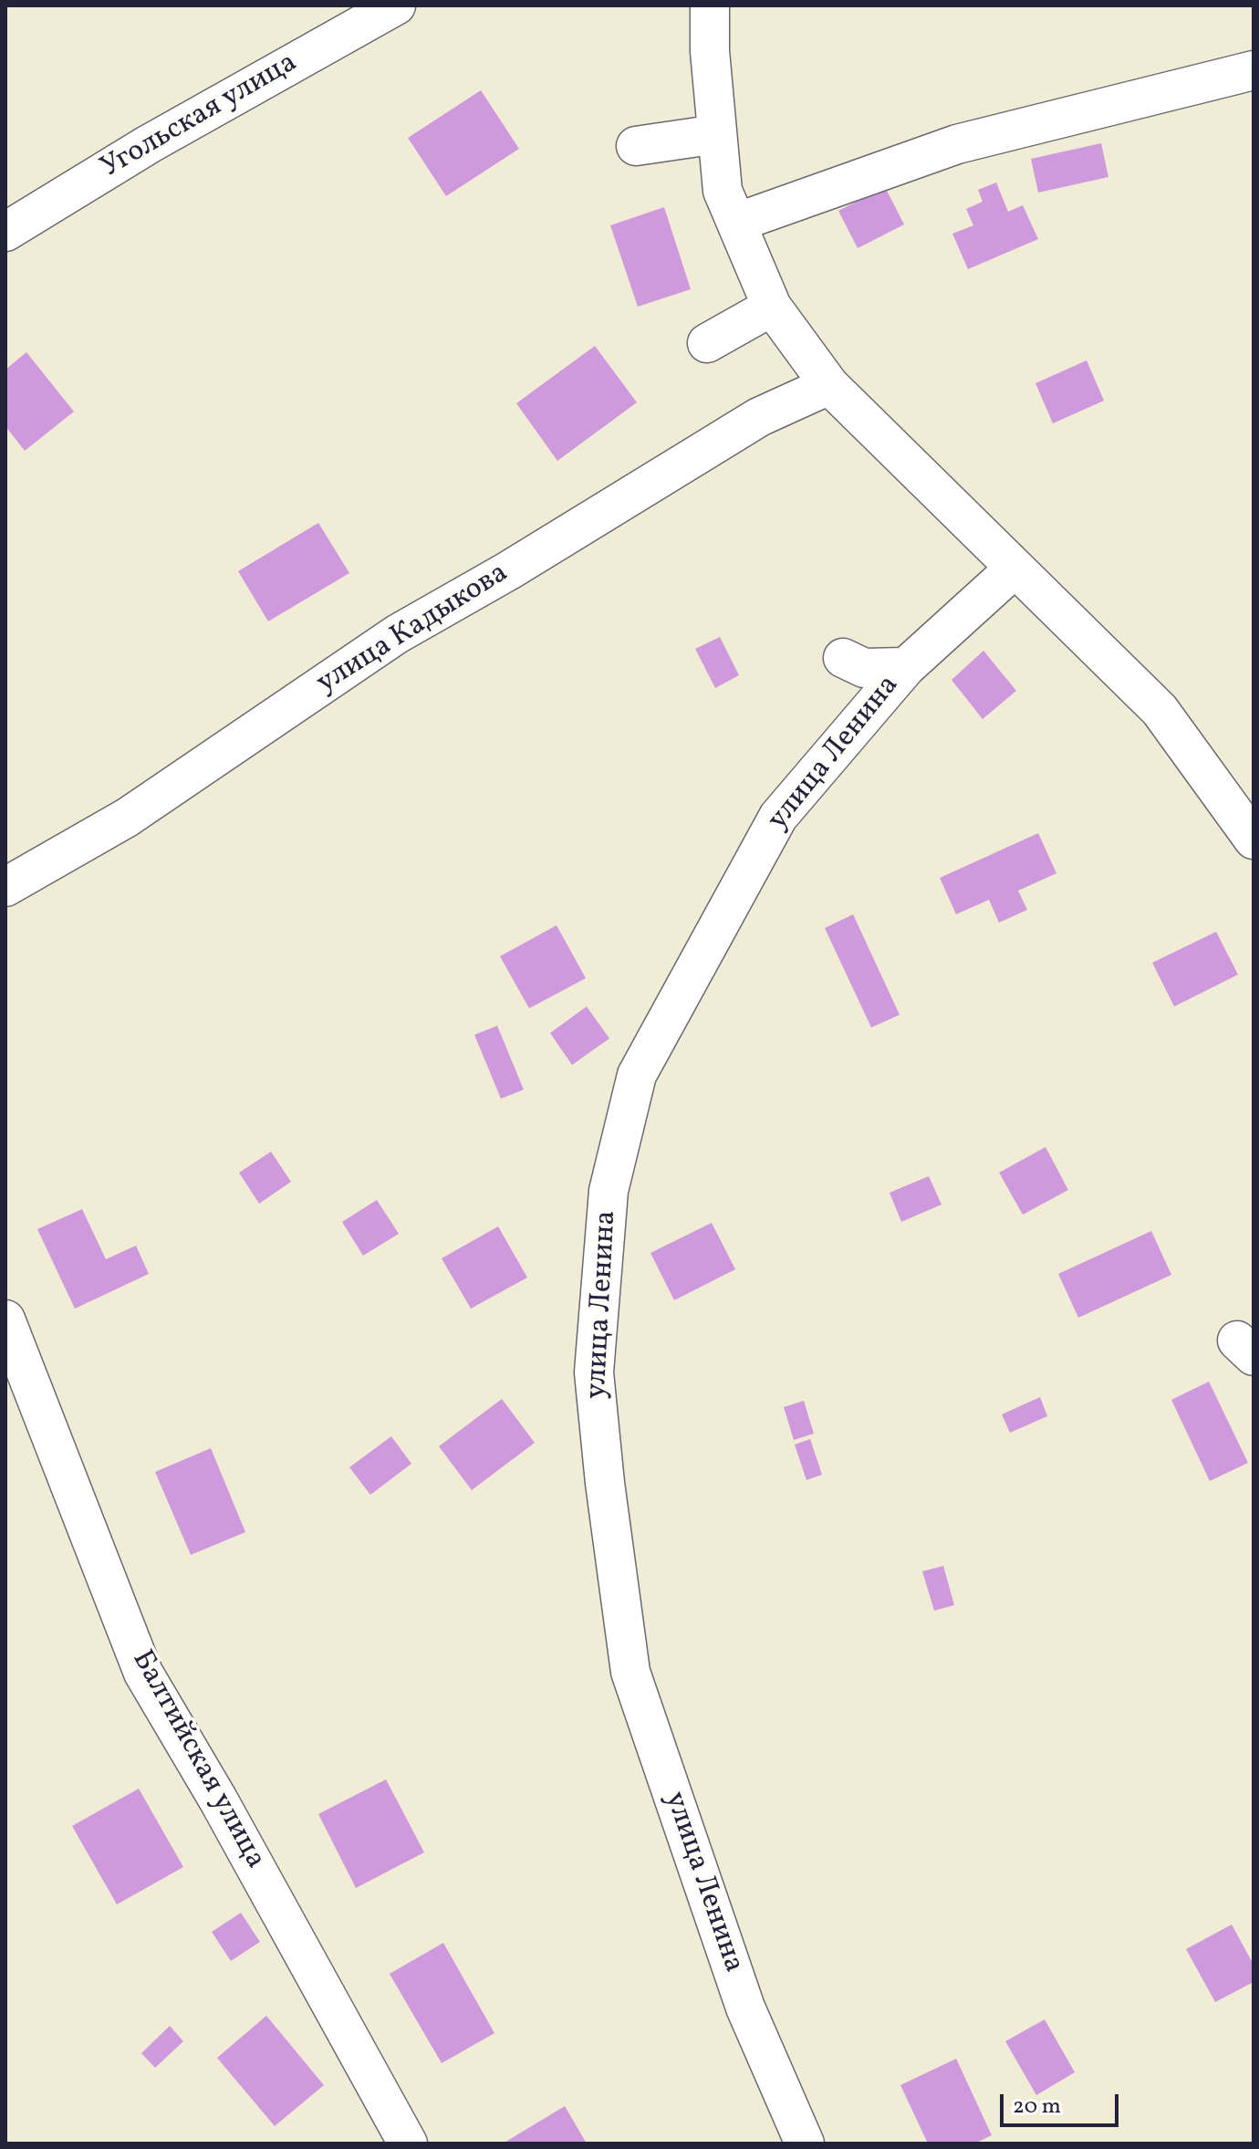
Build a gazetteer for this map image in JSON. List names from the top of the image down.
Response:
{
  "streets": {
    "street": [
      "Угольская улица",
      "улица Кадыкова",
      "улица Ленина",
      "Балтийская улица"
    ]
  },
  "scale_bar": "20 m"
}
